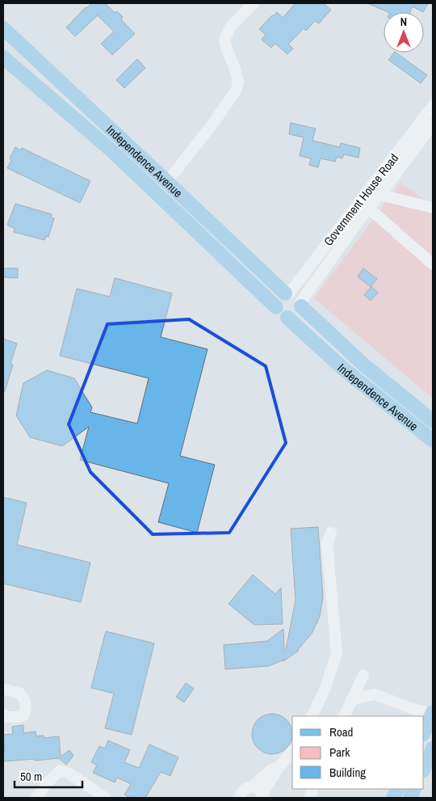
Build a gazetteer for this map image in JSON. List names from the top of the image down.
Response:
{
  "streets": {
    "main road": ["Independence Avenue"],
    "street": ["Government House Road"]
  },
  "crossings": [
    ["Independence Avenue", "Government House Road"]
  ],
  "legend": ["Road", "Park", "Building"],
  "scale_bar": "50 m",
  "north": "top"
}
